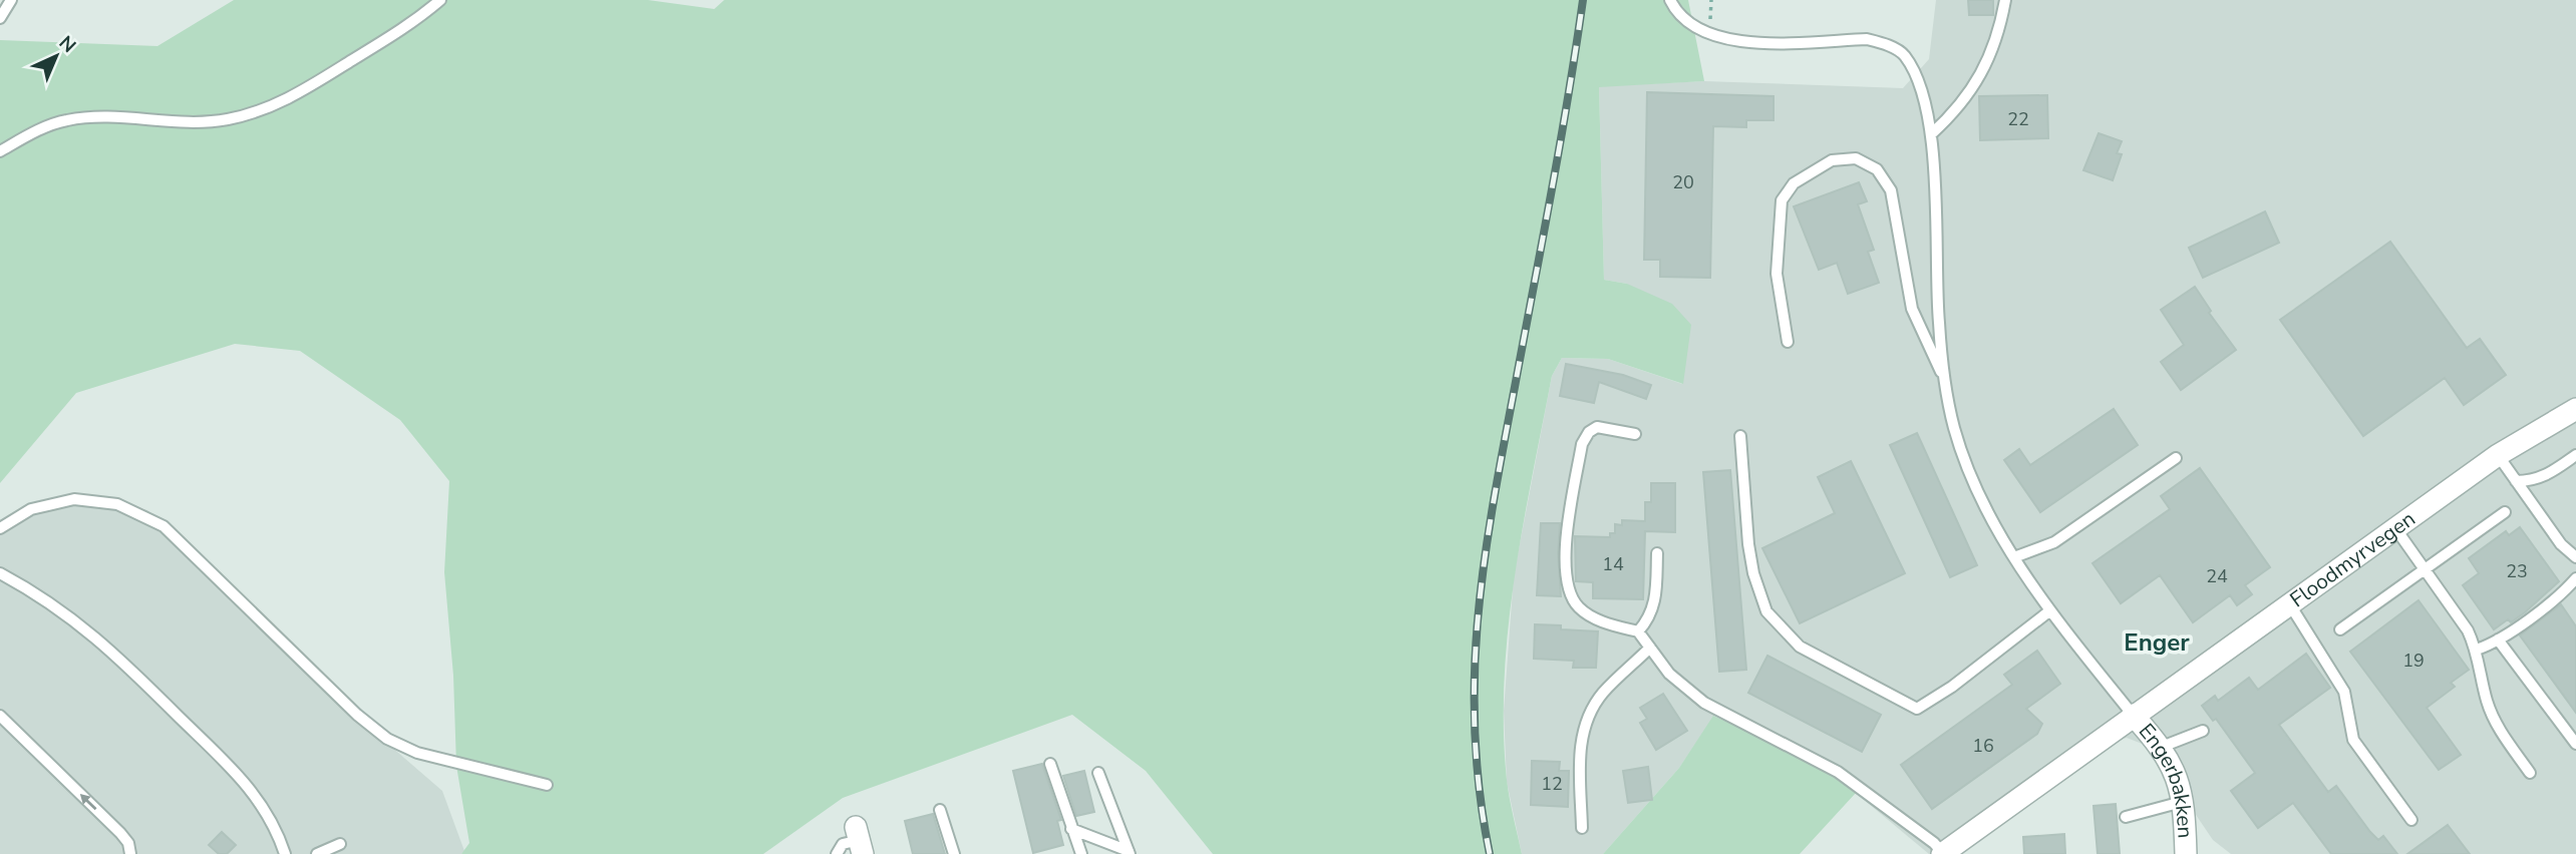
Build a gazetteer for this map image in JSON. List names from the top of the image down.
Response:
{
  "streets": {
    "street": ["Floodmyrvegen", "Engerbakken"]
  },
  "crossings": [
    ["Floodmyrvegen", "Engerbakken"]
  ],
  "districts": ["Enger"],
  "house_numbers": [
    "22",
    "20",
    "14",
    "23",
    "24",
    "19",
    "16",
    "12"
  ],
  "north": "top right"
}
